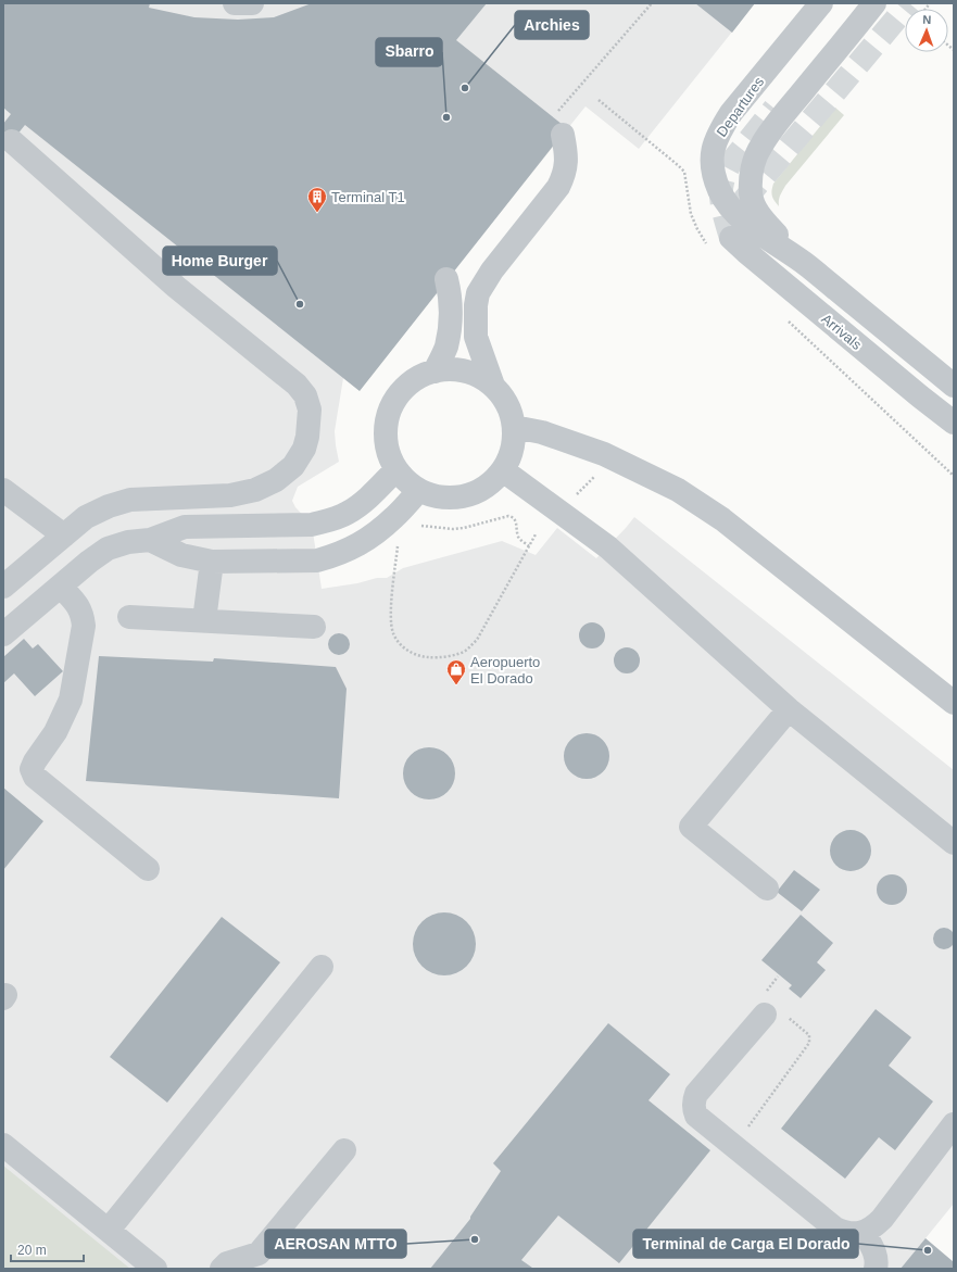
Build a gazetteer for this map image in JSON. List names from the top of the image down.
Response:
{
  "streets": {
    "street": ["Departures", "Arrivals"]
  },
  "places": {
    "other": [
      "Archies",
      "Sbarro",
      "Home Burger",
      "AEROSAN MTTO",
      "Terminal de Carga El Dorado"
    ],
    "building": ["Terminal T1"],
    "shop": ["Aeropuerto El Dorado"]
  },
  "scale_bar": "20 m",
  "north": "top"
}
